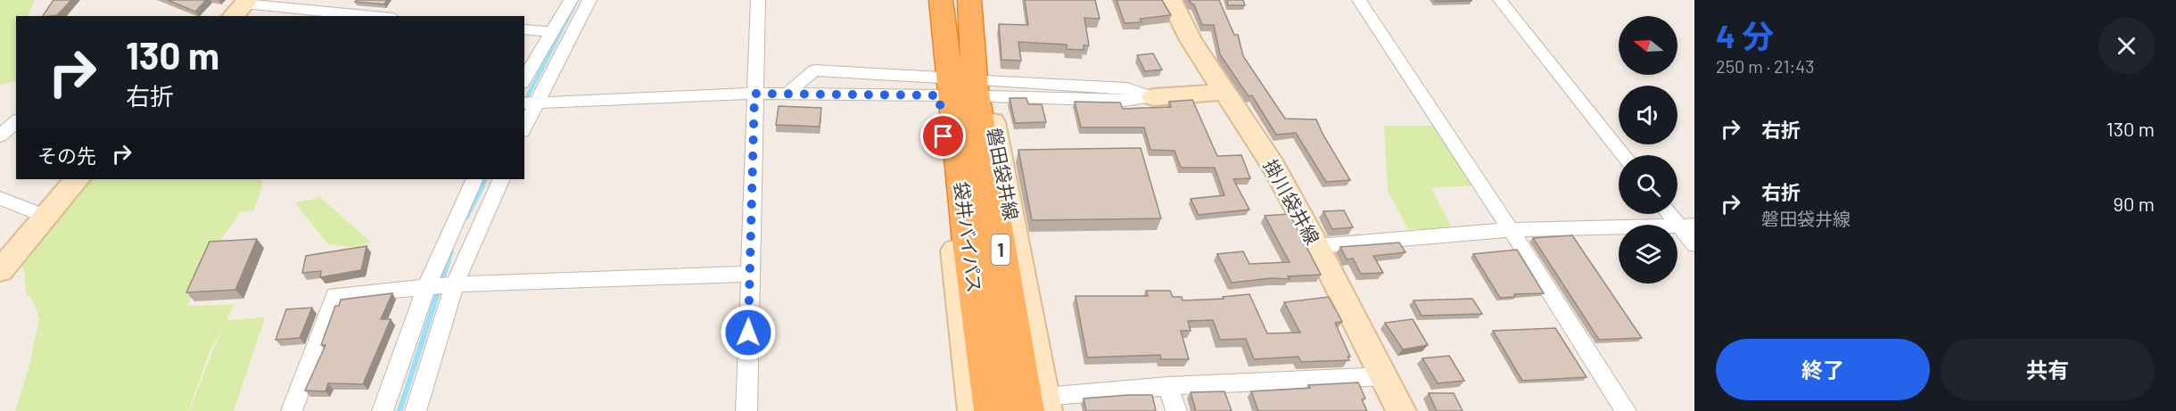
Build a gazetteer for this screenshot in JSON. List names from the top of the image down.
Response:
{
  "streets": {
    "highway": ["袋井バイパス", "1"],
    "main road": ["磐田袋井線", "掛川袋井線"]
  },
  "crossings": [
    ["磐田袋井線", "袋井バイパス"]
  ],
  "north": "left",
  "page": {
    "heading": ["4 分", "250 m · 21:43"],
    "turn": ["130 m", "右折"],
    "list": [
      {
        "name": "右折",
        "value": "130 m"
      },
      {
        "name": "右折",
        "note": "磐田袋井線",
        "value": "90 m"
      }
    ],
    "then": "その先",
    "buttons": ["終了", "共有"]
  }
}
